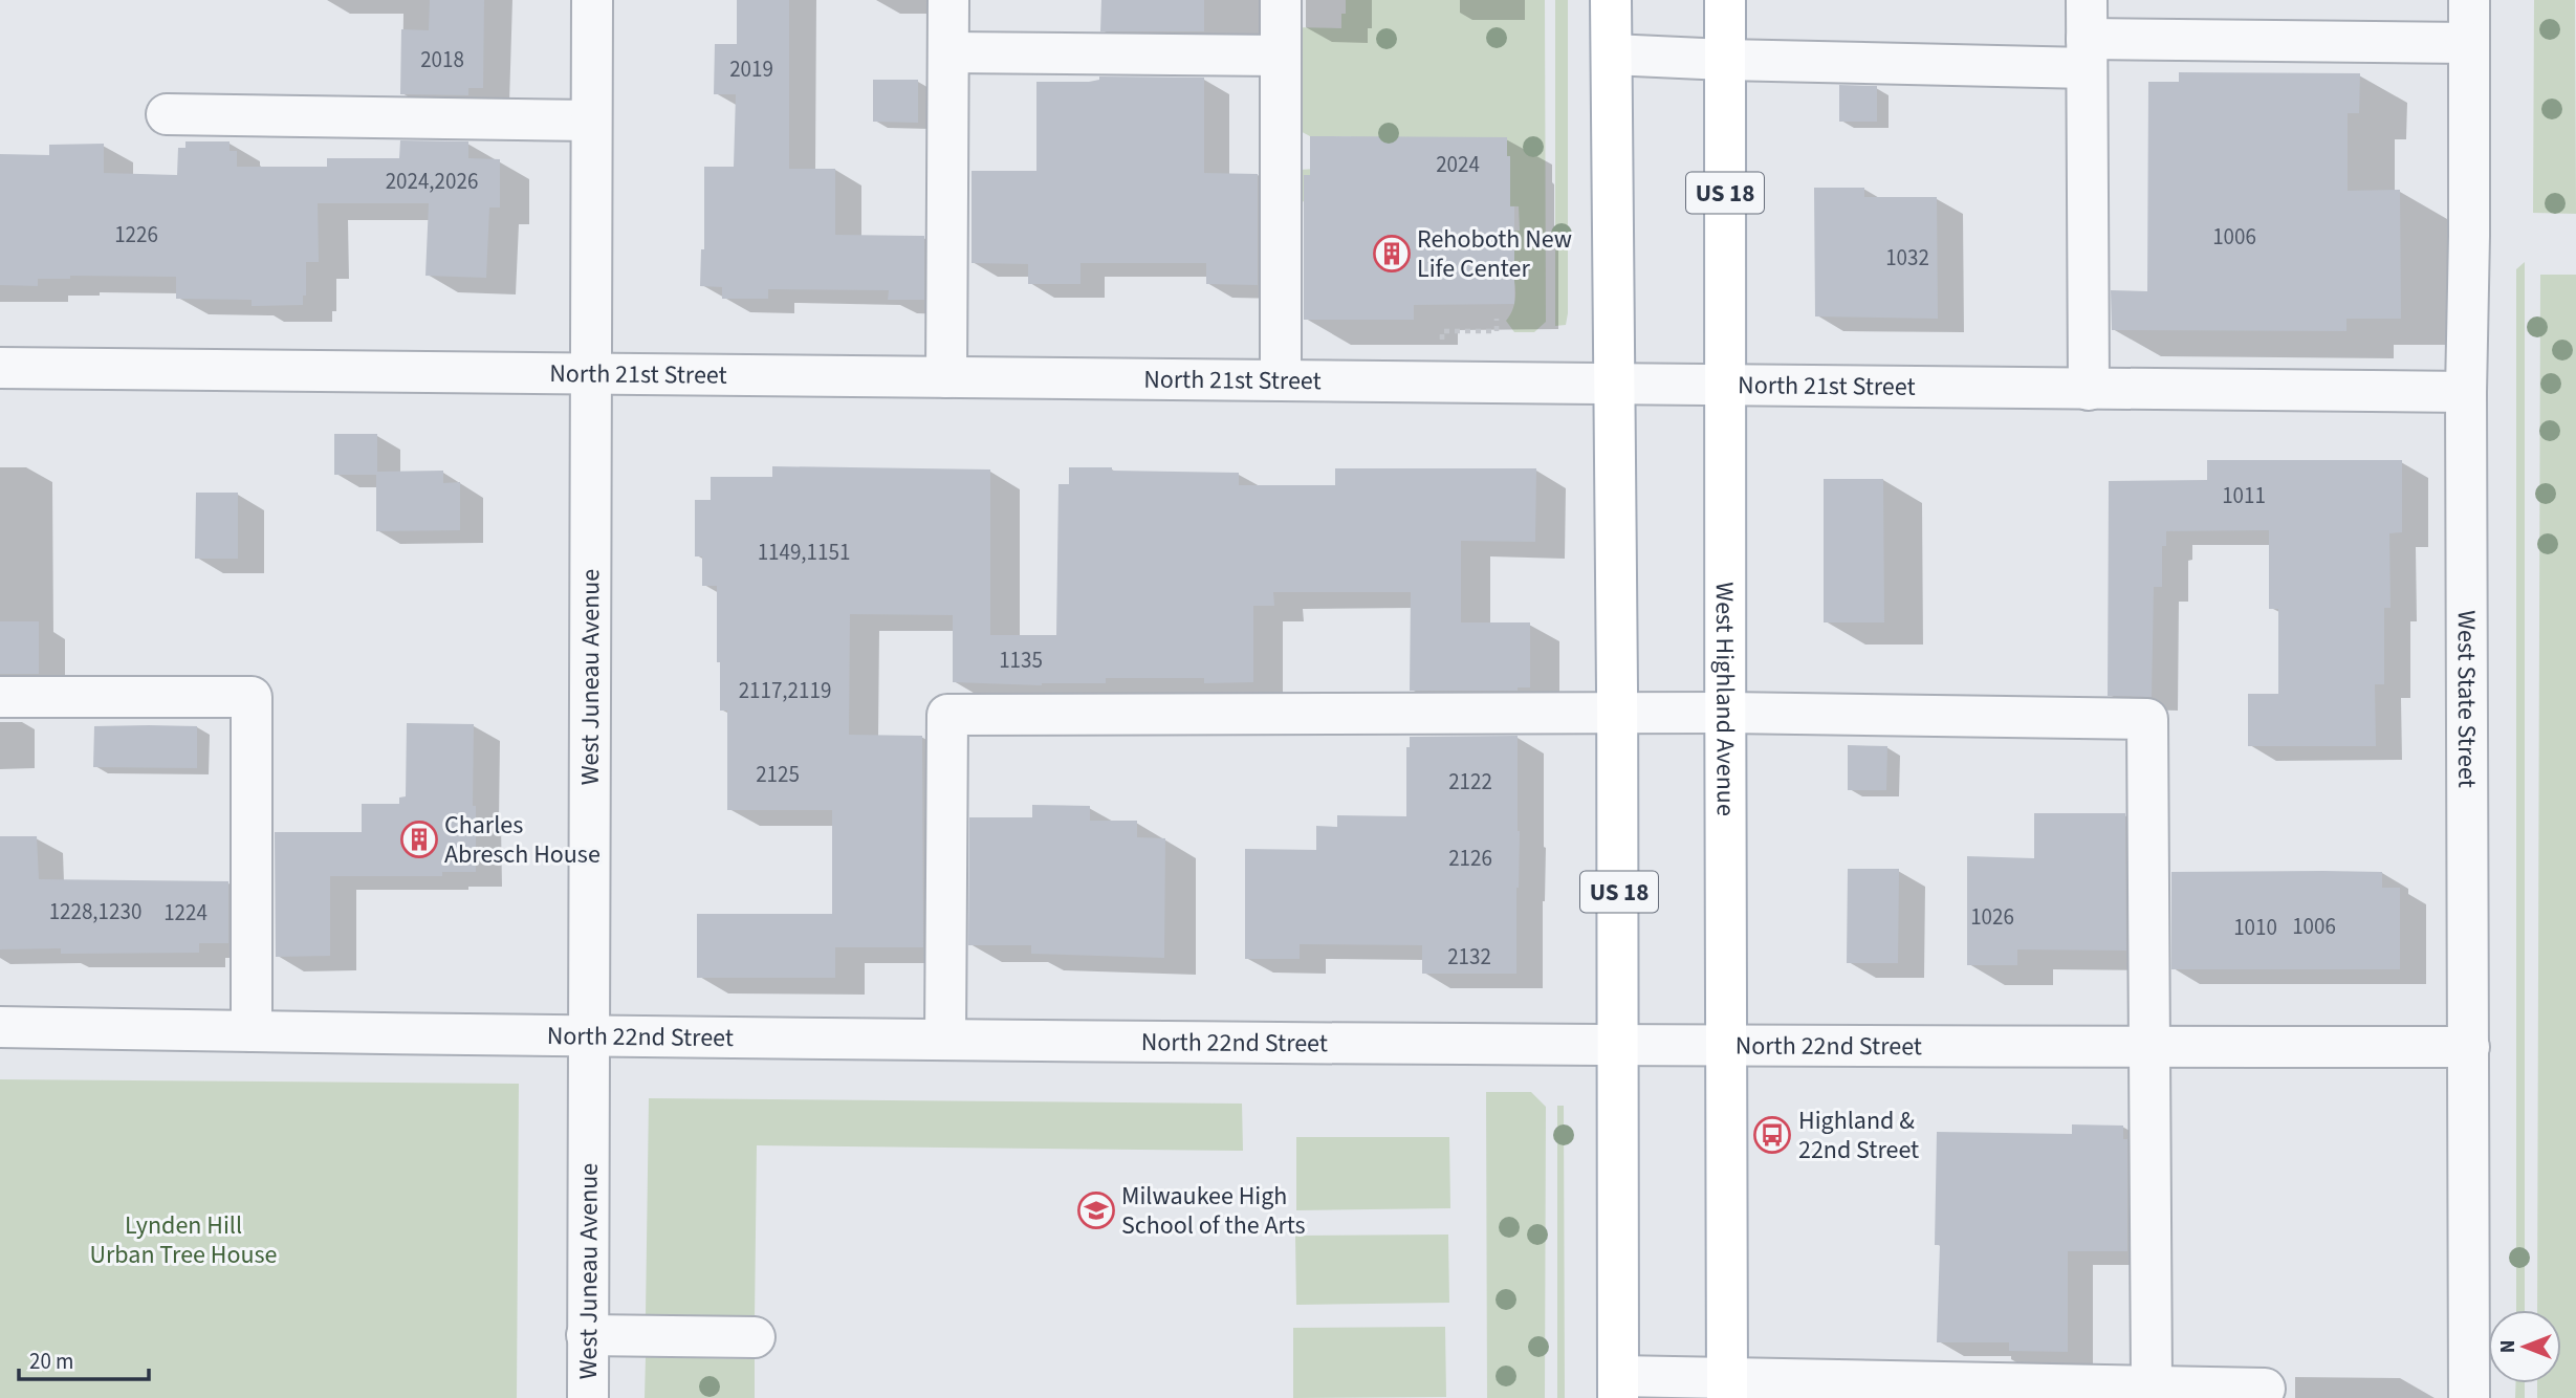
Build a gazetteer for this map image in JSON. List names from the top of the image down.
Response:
{
  "streets": {
    "main road": ["US 18", "West Highland Avenue"],
    "street": [
      "North 21st Street",
      "West Juneau Avenue",
      "West State Street",
      "North 22nd Street"
    ]
  },
  "crossings": [
    ["US 18", "North 21st Street"],
    ["US 18", "North 22nd Street"],
    ["North 21st Street", "West Juneau Avenue"],
    ["North 21st Street", "West Highland Avenue"],
    ["North 21st Street", "West State Street"],
    ["West Juneau Avenue", "North 22nd Street"],
    ["West Highland Avenue", "North 22nd Street"],
    ["West State Street", "North 22nd Street"]
  ],
  "parks": ["Lynden Hill Urban Tree House"],
  "places": {
    "building": ["Rehoboth New Life Center", "Charles Abresch House"],
    "bus stop": ["Highland & 22nd Street"],
    "school or university": ["Milwaukee High School of the Arts"]
  },
  "house_numbers": [
    "2018",
    "2019",
    "2024",
    "2024,2026",
    "1226",
    "1006",
    "1032",
    "1011",
    "1149,1151",
    "1135",
    "2117,2119",
    "2125",
    "2122",
    "2126",
    "1228,1230",
    "1224",
    "1026",
    "1006",
    "1010",
    "2132"
  ],
  "scale_bar": "20 m",
  "north": "left"
}
